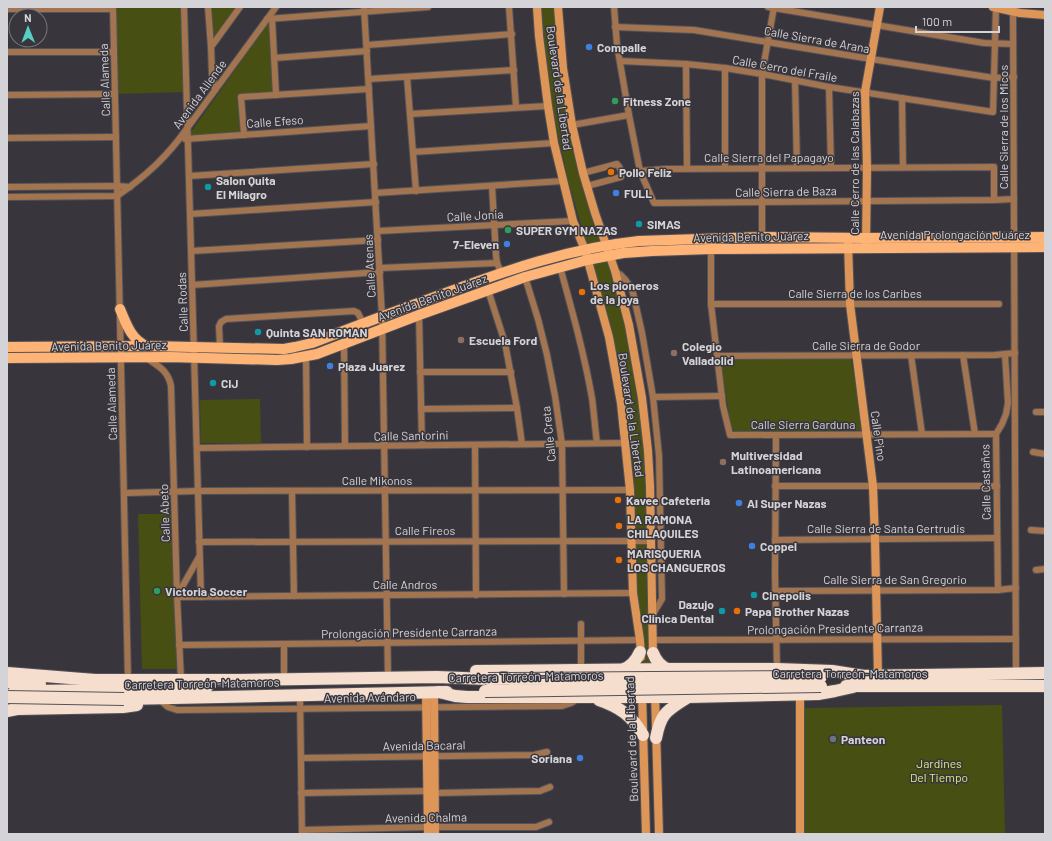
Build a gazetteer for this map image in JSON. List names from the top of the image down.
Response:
{
  "streets": {
    "highway": ["Carretera Torreón-Matamoros"],
    "main road": [
      "Boulevard de la Libertad",
      "Calle Cerro de las Calabazas",
      "Avenida Prolongación Juárez",
      "Avenida Benito Juárez",
      "Calle Pino"
    ],
    "street": [
      "Calle Sierra de Arana",
      "Calle Cerro del Fraile",
      "Calle Alameda",
      "Avenida Allende",
      "Calle Efeso",
      "Calle Sierra de los Micos",
      "Calle Sierra del Papagayo",
      "Calle Sierra de Baza",
      "Calle Jonia",
      "Calle Atenas",
      "Calle Sierra de los Caribes",
      "Calle Rodas",
      "Calle Sierra de Godor",
      "Calle Sierra Garduna",
      "Calle Creta",
      "Calle Santorini",
      "Calle Mikonos",
      "Calle Castaños",
      "Calle Abeto",
      "Calle Sierra de Santa Gertrudis",
      "Calle Fireos",
      "Calle Sierra de San Gregorio",
      "Calle Andros",
      "Prolongación Presidente Carranza",
      "Avenida Avándaro",
      "Avenida Bacaral",
      "Avenida Chalma"
    ]
  },
  "crossings": [
    ["Calle Sierra de Arana", "Calle Cerro del Fraile"],
    ["Calle Sierra de Arana", "Calle Sierra de los Micos"],
    ["Calle Sierra de Arana", "Calle Cerro de las Calabazas"],
    ["Calle Cerro del Fraile", "Calle Cerro de las Calabazas"],
    ["Calle Alameda", "Avenida Allende"],
    ["Calle Alameda", "Avenida Benito Juárez"],
    ["Calle Alameda", "Calle Mikonos"],
    ["Boulevard de la Libertad", "Calle Jonia"],
    ["Boulevard de la Libertad", "Avenida Benito Juárez"],
    ["Boulevard de la Libertad", "Calle Santorini"],
    ["Boulevard de la Libertad", "Calle Mikonos"],
    ["Boulevard de la Libertad", "Calle Fireos"],
    ["Boulevard de la Libertad", "Calle Andros"],
    ["Boulevard de la Libertad", "Prolongación Presidente Carranza"],
    ["Avenida Allende", "Calle Efeso"],
    ["Avenida Allende", "Calle Rodas"],
    ["Calle Efeso", "Calle Atenas"],
    ["Calle Efeso", "Calle Rodas"],
    ["Calle Sierra de los Micos", "Calle Sierra de Baza"],
    ["Calle Sierra de los Micos", "Avenida Prolongación Juárez"],
    ["Calle Sierra de los Micos", "Calle Sierra de Godor"],
    ["Calle Sierra de los Micos", "Calle Sierra de San Gregorio"],
    ["Calle Sierra de los Micos", "Prolongación Presidente Carranza"],
    ["Calle Sierra del Papagayo", "Calle Cerro de las Calabazas"],
    ["Calle Sierra del Papagayo", "Calle Sierra de Baza"],
    ["Calle Cerro de las Calabazas", "Calle Sierra de Baza"],
    ["Calle Cerro de las Calabazas", "Avenida Prolongación Juárez"],
    ["Calle Cerro de las Calabazas", "Avenida Benito Juárez"],
    ["Calle Jonia", "Calle Atenas"],
    ["Avenida Prolongación Juárez", "Avenida Benito Juárez"],
    ["Avenida Benito Juárez", "Calle Atenas"],
    ["Avenida Benito Juárez", "Calle Rodas"],
    ["Avenida Benito Juárez", "Calle Creta"],
    ["Avenida Benito Juárez", "Calle Pino"],
    ["Avenida Benito Juárez", "Calle Abeto"],
    ["Calle Atenas", "Calle Santorini"],
    ["Calle Atenas", "Calle Mikonos"],
    ["Calle Atenas", "Calle Fireos"],
    ["Calle Atenas", "Calle Andros"],
    ["Calle Atenas", "Prolongación Presidente Carranza"],
    ["Calle Sierra de los Caribes", "Calle Pino"],
    ["Calle Rodas", "Calle Santorini"],
    ["Calle Rodas", "Calle Mikonos"],
    ["Calle Rodas", "Calle Fireos"],
    ["Calle Rodas", "Calle Andros"],
    ["Calle Sierra de Godor", "Calle Pino"],
    ["Calle Sierra de Godor", "Calle Castaños"],
    ["Calle Sierra Garduna", "Calle Pino"],
    ["Calle Sierra Garduna", "Calle Castaños"],
    ["Calle Creta", "Calle Santorini"],
    ["Calle Creta", "Calle Mikonos"],
    ["Calle Creta", "Calle Fireos"],
    ["Calle Creta", "Calle Andros"],
    ["Calle Pino", "Calle Sierra de Santa Gertrudis"],
    ["Calle Pino", "Calle Sierra de San Gregorio"],
    ["Calle Pino", "Prolongación Presidente Carranza"],
    ["Calle Mikonos", "Calle Abeto"],
    ["Calle Castaños", "Calle Sierra de Santa Gertrudis"],
    ["Calle Castaños", "Calle Sierra de San Gregorio"],
    ["Calle Abeto", "Calle Andros"],
    ["Calle Abeto", "Prolongación Presidente Carranza"],
    ["Carretera Torreón-Matamoros", "Avenida Avándaro"]
  ],
  "parks": ["Jardines Del Tiempo"],
  "places": [
    "Compalle",
    "Fitness Zone",
    "Pollo Feliz",
    "Salon Quita El Milagro",
    "FULL",
    "SIMAS",
    "SUPER GYM NAZAS",
    "7-Eleven",
    "Los pioneros de la joya",
    "Quinta SAN ROMAN",
    "Escuela Ford",
    "Colegio Valladolid",
    "Plaza Juarez",
    "CIJ",
    "Multiversidad Latinoamericana",
    "Kavee Cafeteria",
    "Al Super Nazas",
    "LA RAMONA CHILAQUILES",
    "Coppel",
    "MARISQUERIA LOS CHANGUEROS",
    "Victoria Soccer",
    "Cinepolis",
    "Dazujo Clinica Dental",
    "Papa Brother Nazas",
    "Panteon",
    "Soriana"
  ],
  "scale_bar": "100 m",
  "north": "top"
}
